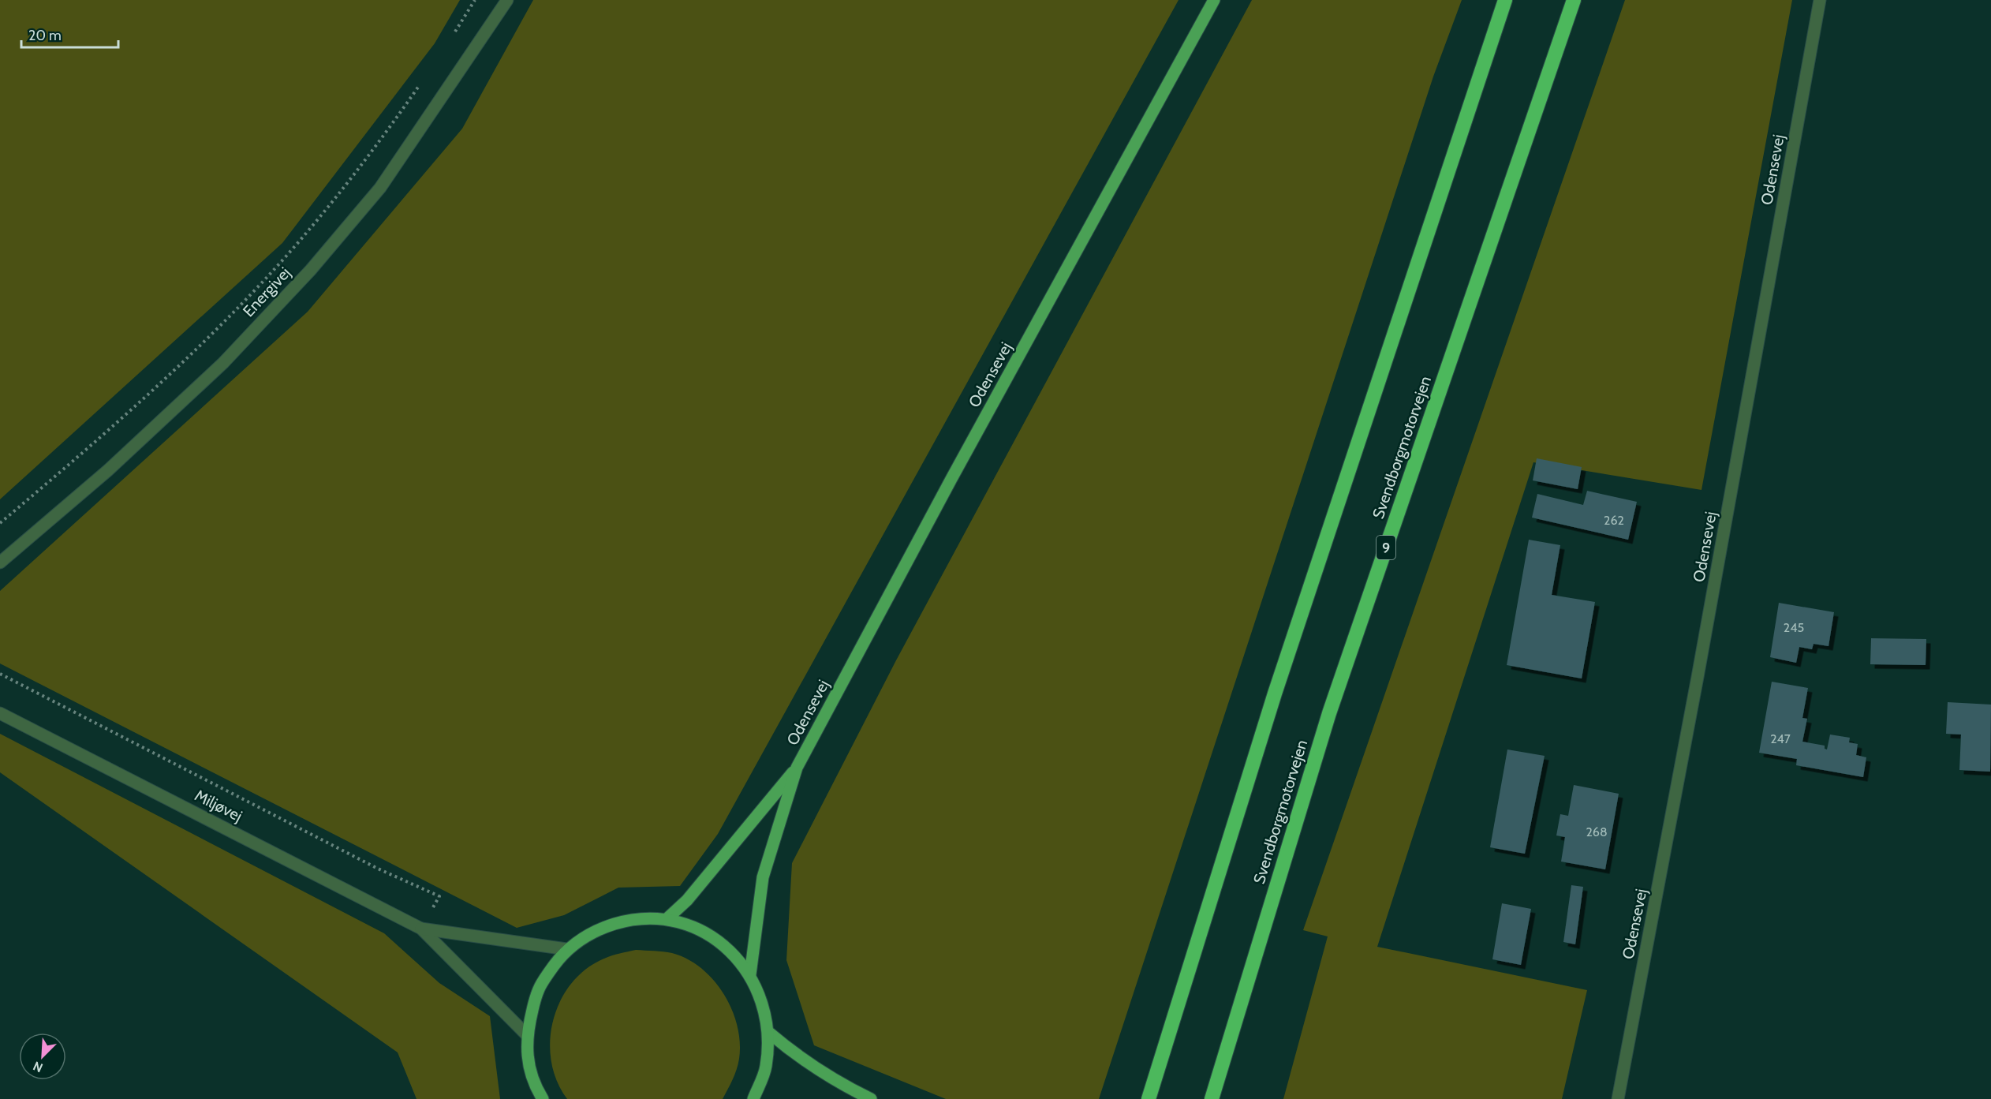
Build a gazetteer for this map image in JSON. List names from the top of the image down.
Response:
{
  "streets": {
    "highway": ["Svendborgmotorvejen", "9"],
    "main road": ["Odensevej"],
    "street": ["Energivej", "Miljøvej"]
  },
  "house_numbers": [
    "262",
    "245",
    "247",
    "268"
  ],
  "scale_bar": "20 m",
  "north": "bottom left"
}
